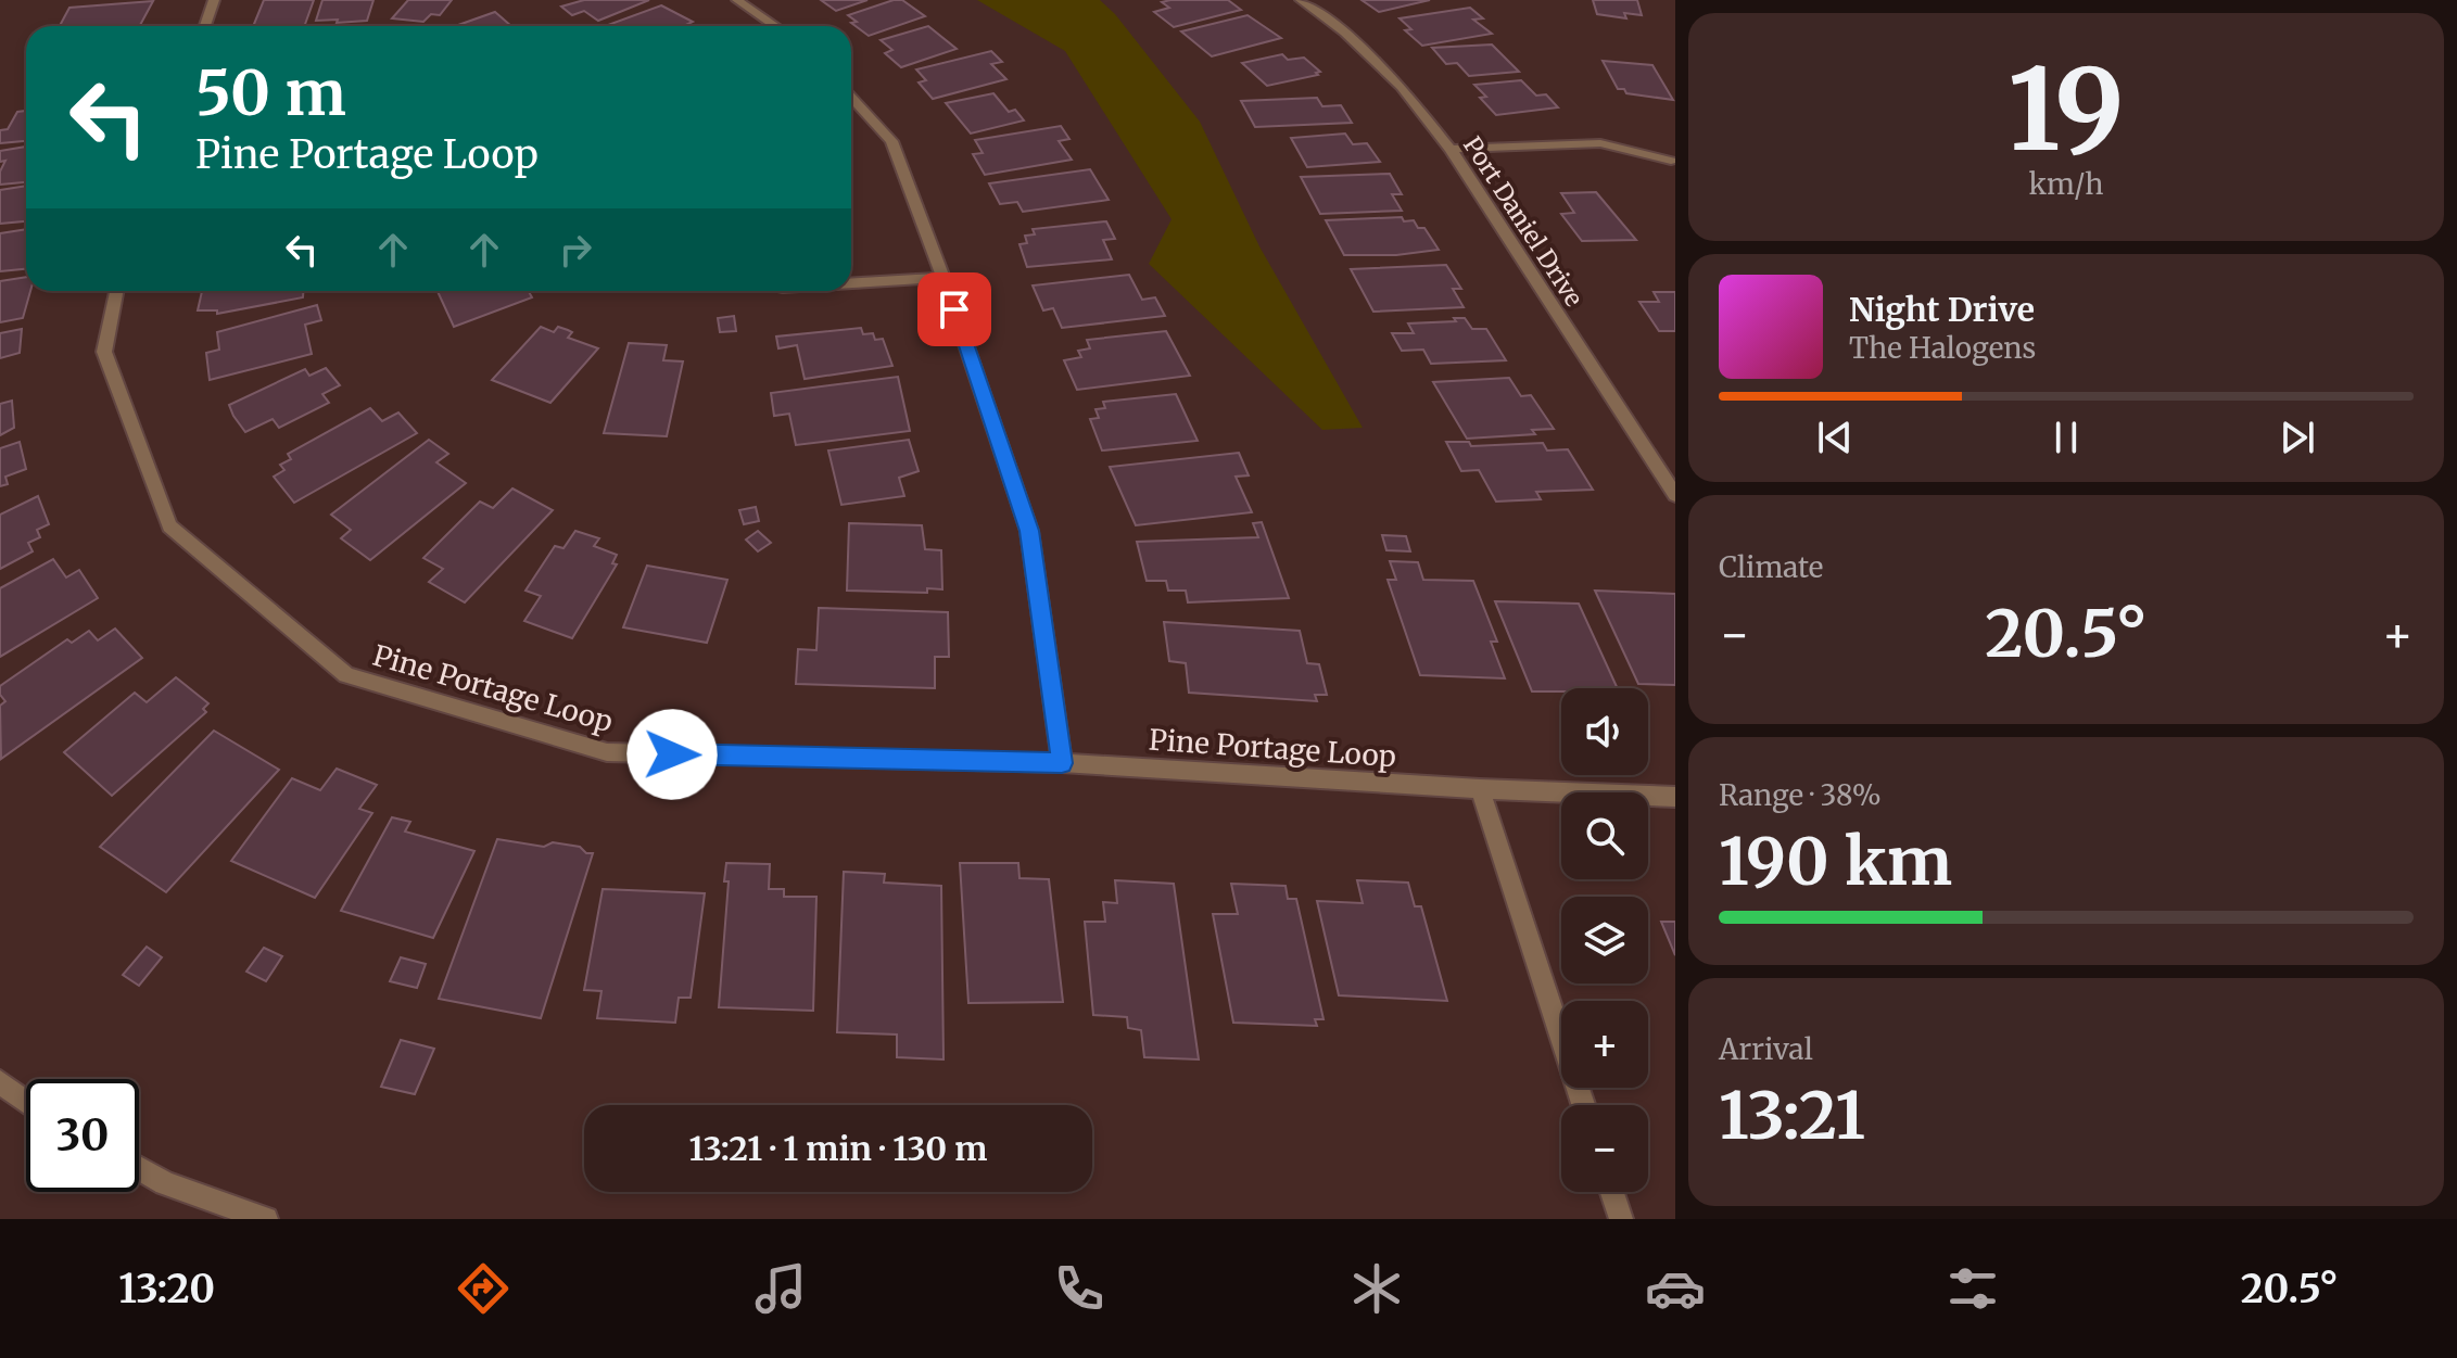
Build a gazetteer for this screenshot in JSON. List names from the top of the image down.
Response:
{
  "streets": {
    "street": ["Port Daniel Drive", "Pine Portage Loop"]
  },
  "page": {
    "tile": [
      ["19", "km/h"],
      "Climate",
      ["Range · 38%", "190 km"],
      ["Arrival", "13:21"]
    ],
    "turn": ["50 m", "Pine Portage Loop"],
    "song": ["Night Drive", "The Halogens"],
    "heat": ["−", "20.5°", "+"],
    "map_buttons": ["+", "−"],
    "limit": "30",
    "trip": "13:21 · 1 min · 130 m",
    "tabs": ["13:20", "20.5°"]
  }
}
